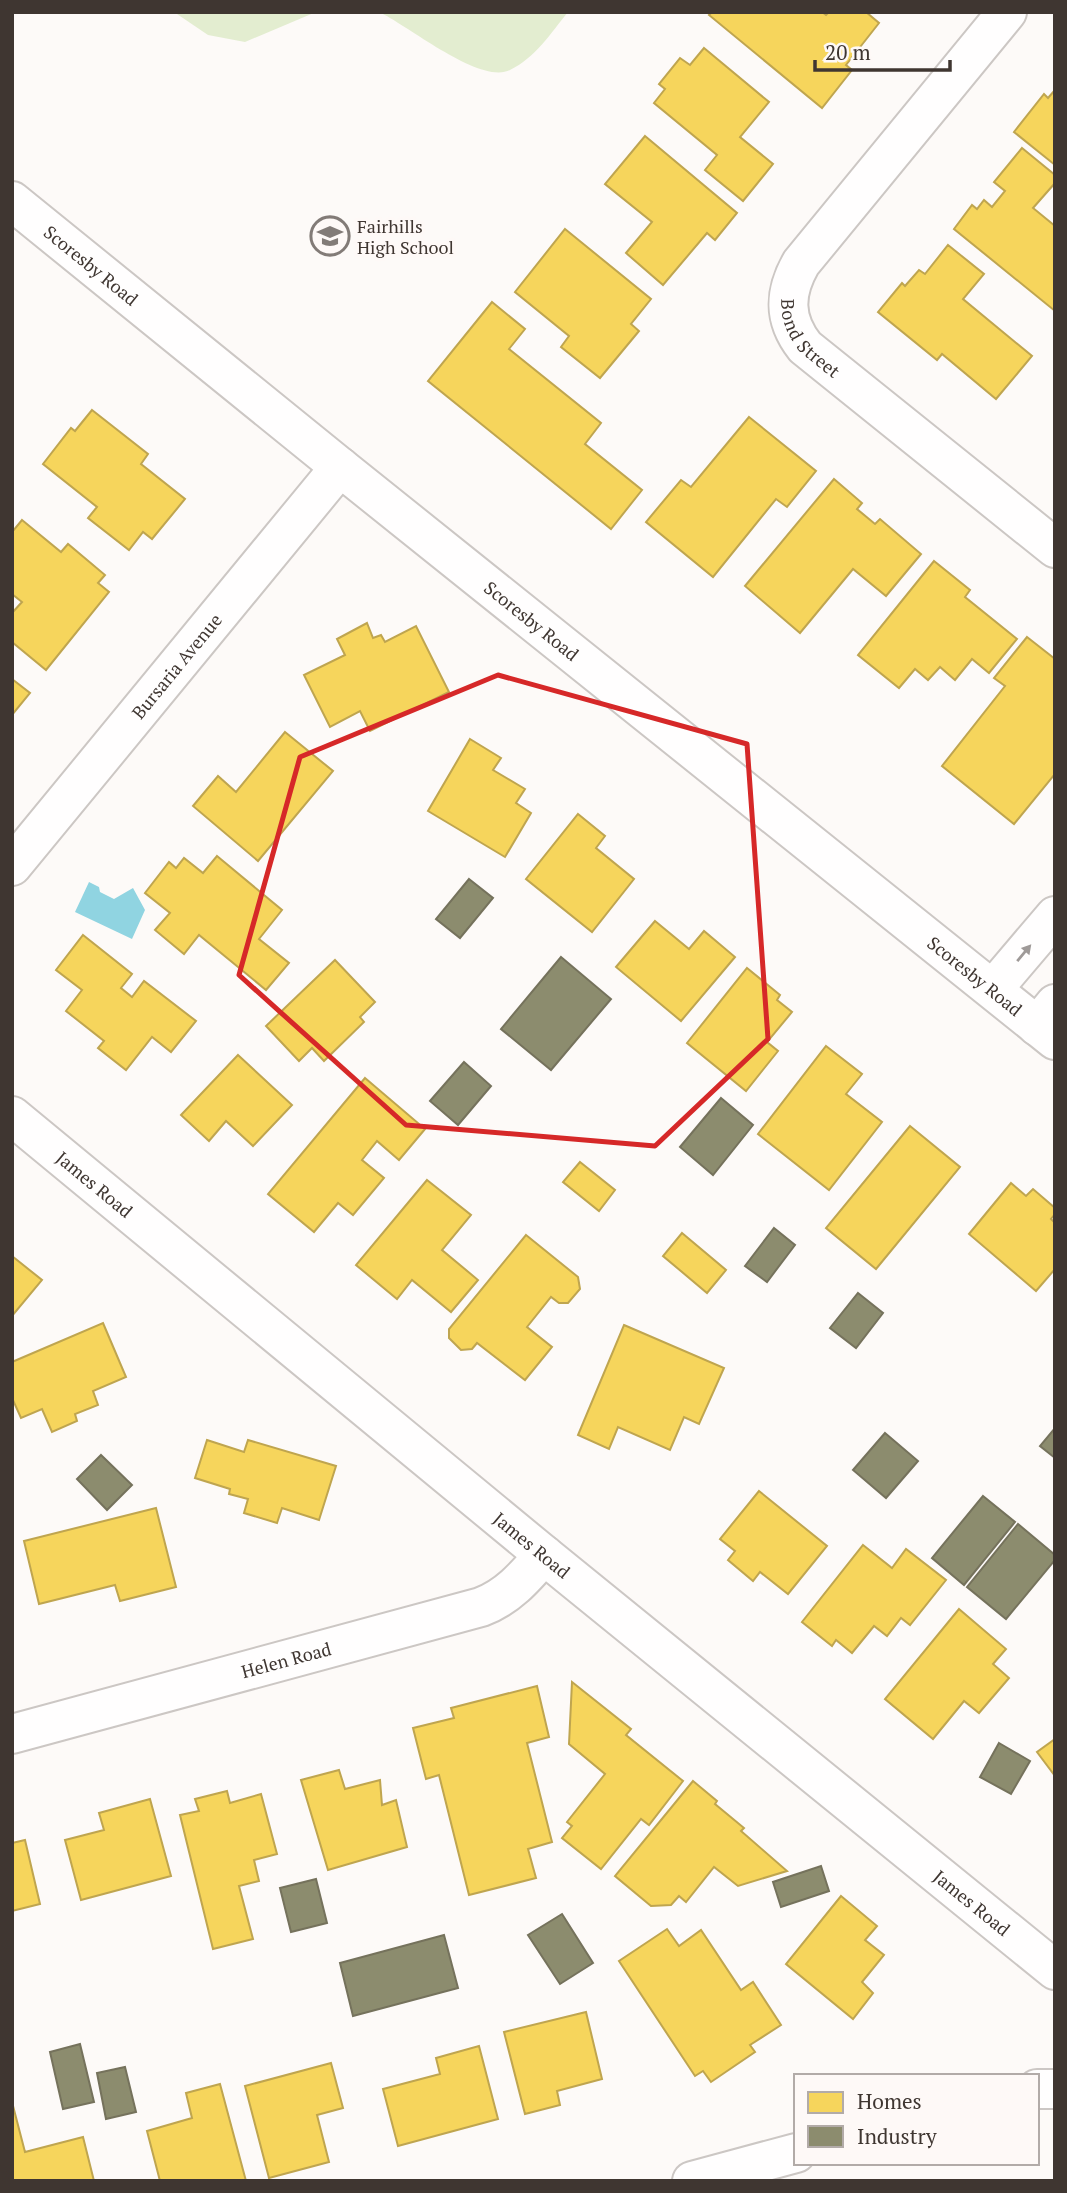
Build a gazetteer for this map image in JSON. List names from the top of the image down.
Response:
{
  "streets": {
    "street": [
      "Scoresby Road",
      "Bond Street",
      "Bursaria Avenue",
      "James Road",
      "Helen Road"
    ]
  },
  "crossings": [
    ["Scoresby Road", "Bursaria Avenue"],
    ["James Road", "Helen Road"]
  ],
  "places": {
    "school or university": ["Fairhills High School"]
  },
  "legend": ["Homes", "Industry"],
  "scale_bar": "20 m"
}
